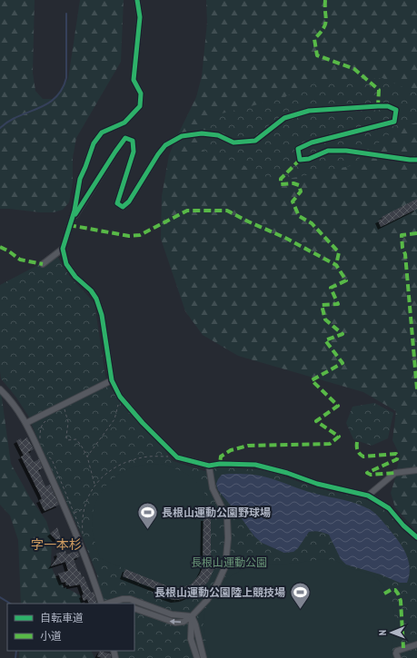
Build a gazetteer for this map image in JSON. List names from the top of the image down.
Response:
{
  "districts": ["字一本杉"],
  "parks": ["長根山運動公園"],
  "places": {
    "sports": ["長根山運動公園野球場", "長根山運動公園陸上競技場"]
  },
  "legend": ["自転車道", "小道"],
  "north": "left"
}
